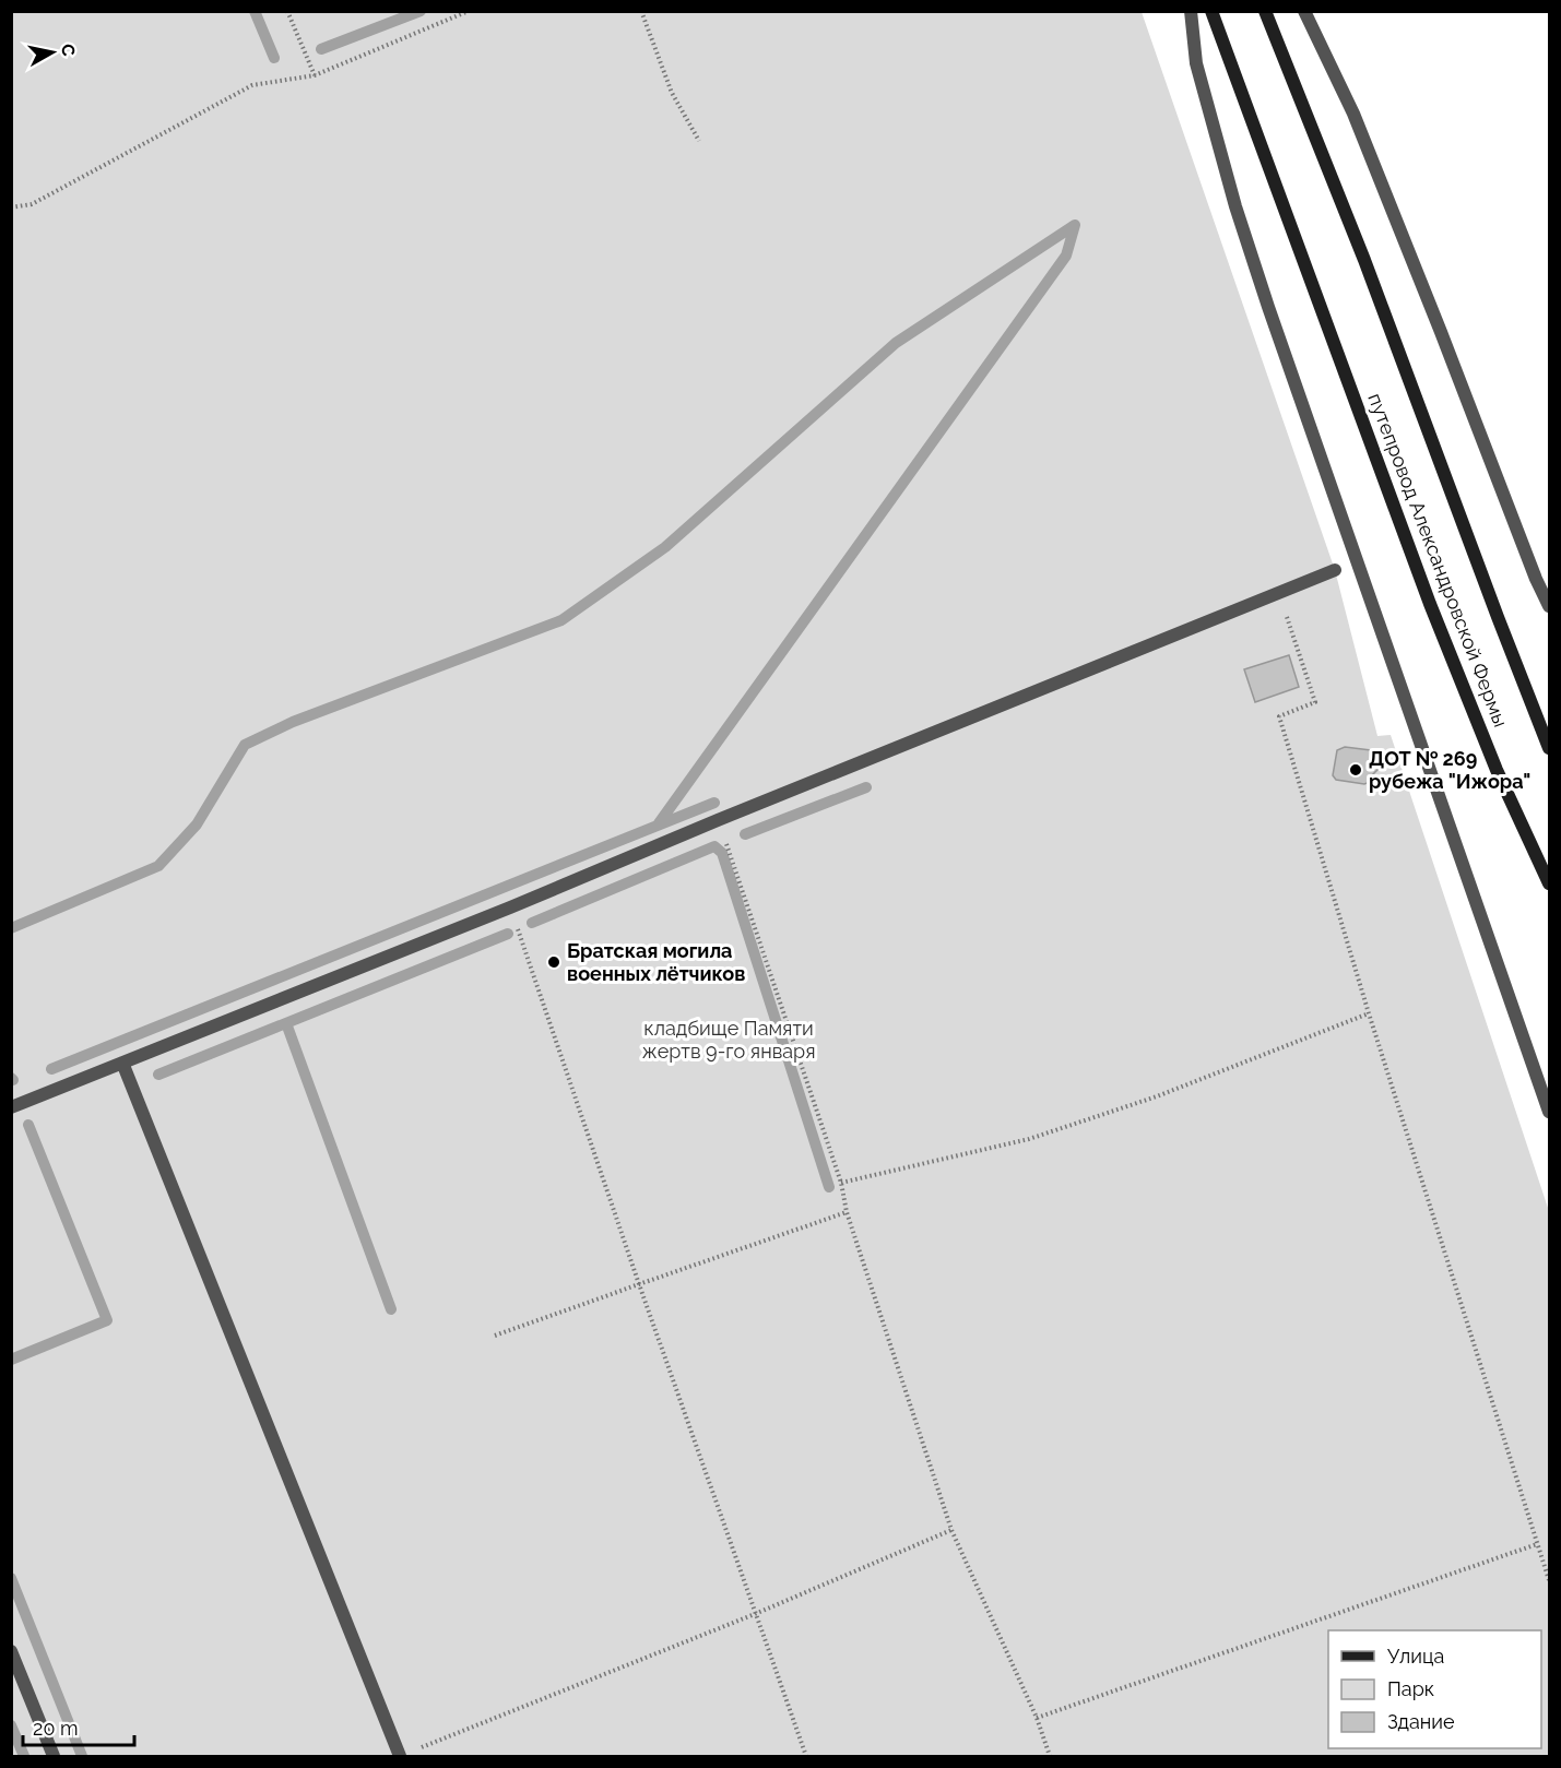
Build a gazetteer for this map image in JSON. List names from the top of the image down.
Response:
{
  "streets": {
    "main road": ["путепровод Александровской Фермы"]
  },
  "parks": ["кладбище Памяти жертв 9-го января"],
  "places": ["ДОТ № 269 рубежа \"Ижора\"", "Братская могила военных лётчиков"],
  "legend": ["Улица", "Парк", "Здание"],
  "scale_bar": "20 m",
  "north": "right"
}
